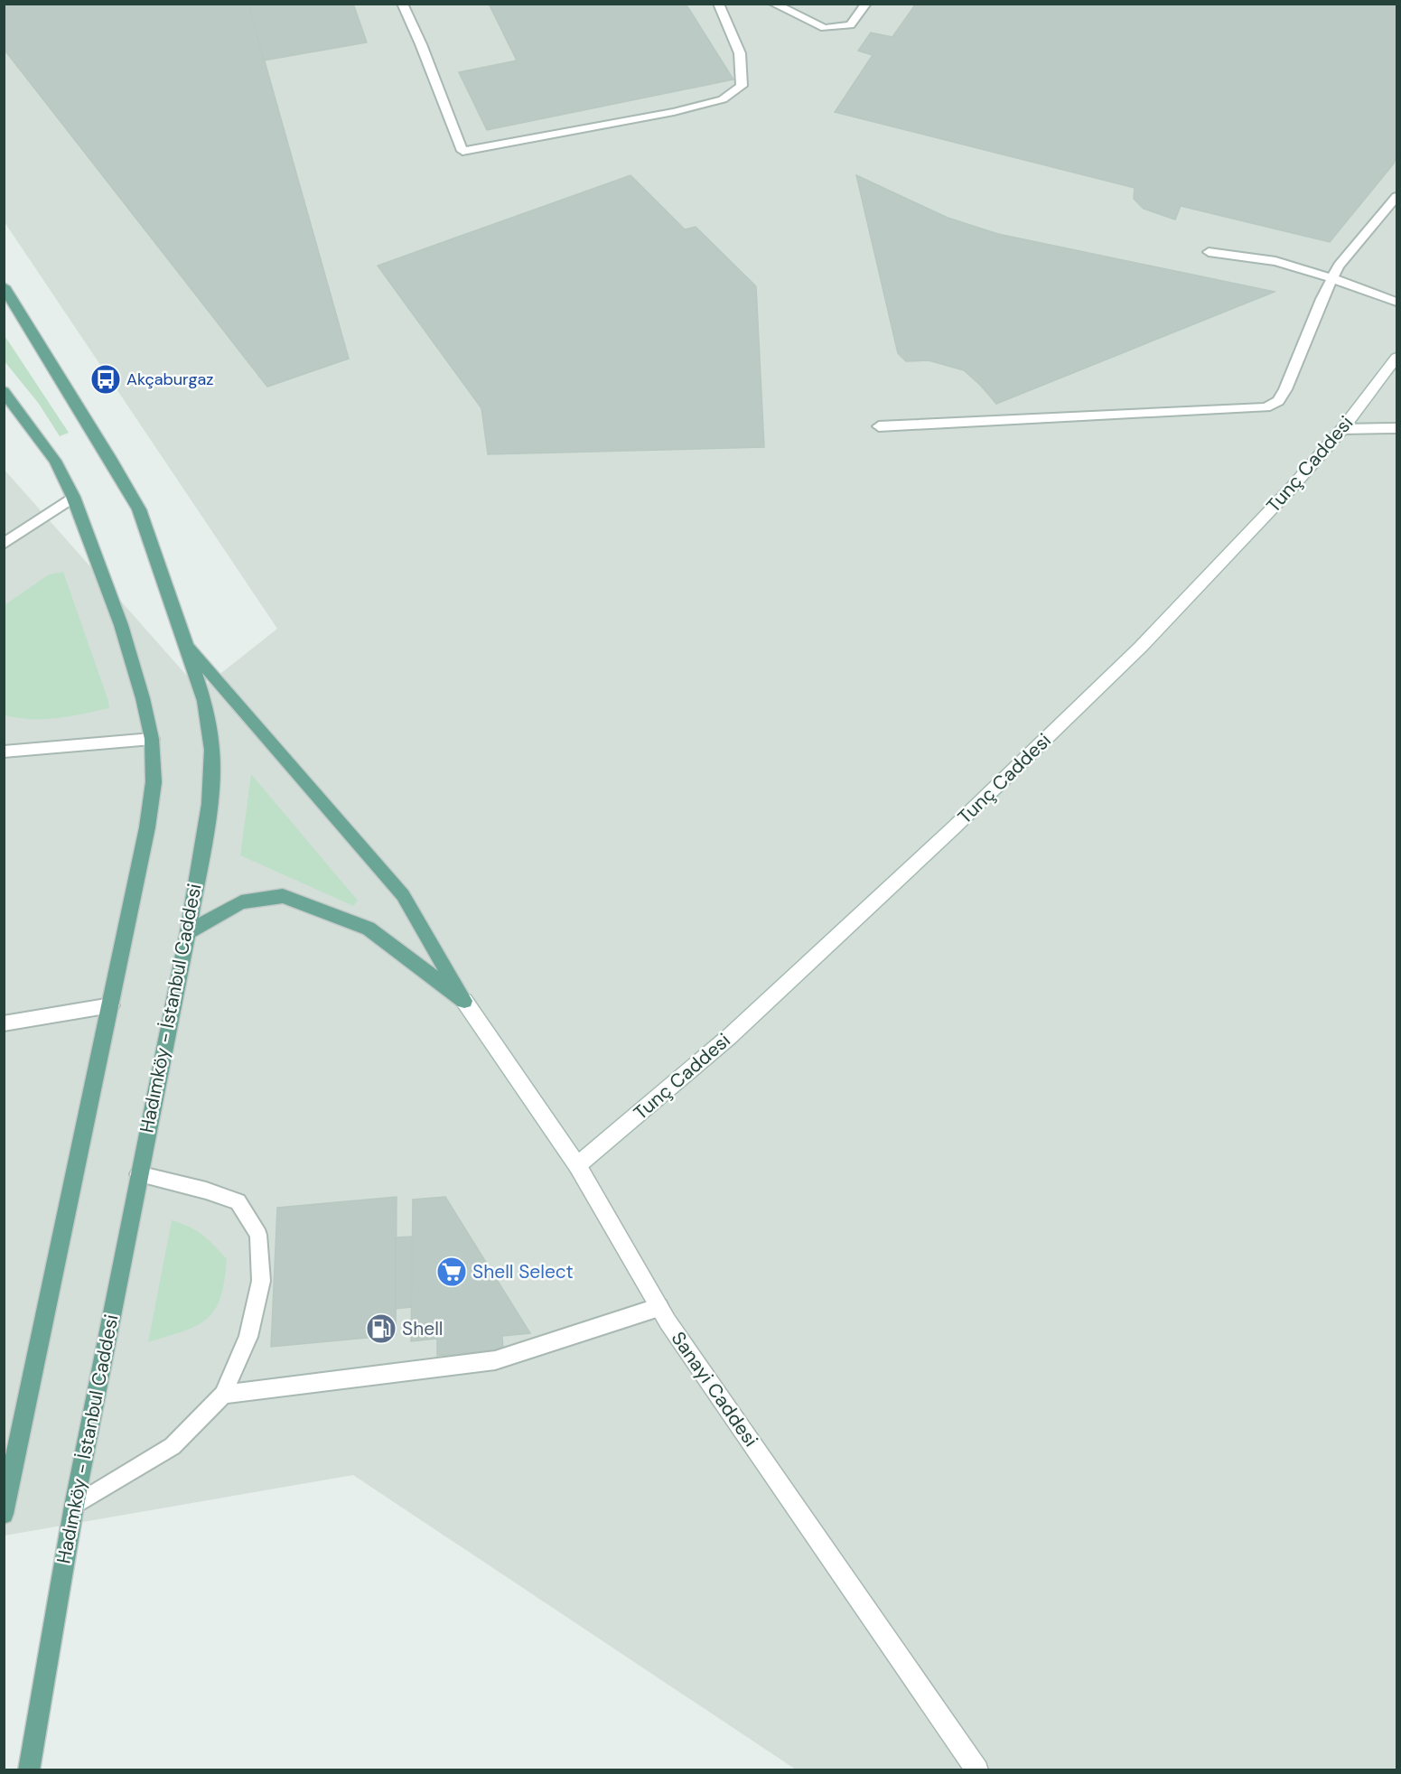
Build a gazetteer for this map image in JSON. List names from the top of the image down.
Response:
{
  "streets": {
    "main road": ["Tunç Caddesi", "Hadımköy - İstanbul Caddesi", "Sanayi Caddesi"]
  },
  "crossings": [
    ["Tunç Caddesi", "Sanayi Caddesi"]
  ],
  "places": {
    "bus stop": ["Akçaburgaz"],
    "supermarket": ["Shell Select"],
    "fuel station": ["Shell"]
  }
}
